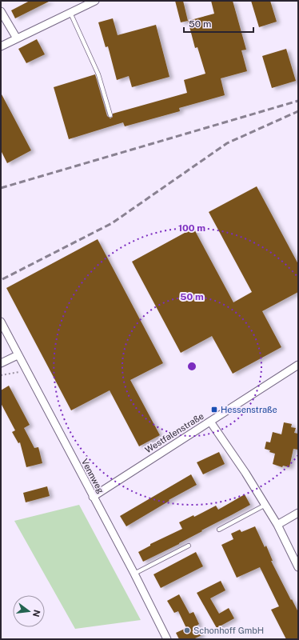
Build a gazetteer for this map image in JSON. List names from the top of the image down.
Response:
{
  "streets": {
    "street": ["Westfalenstraße", "Vennweg"]
  },
  "crossings": [
    ["Westfalenstraße", "Vennweg"]
  ],
  "places": {
    "transit": ["Hessenstraße"],
    "other": ["Schonhoff GmbH"]
  },
  "scale_bar": "50 m",
  "north": "right",
  "rings": ["100 m", "50 m"]
}
